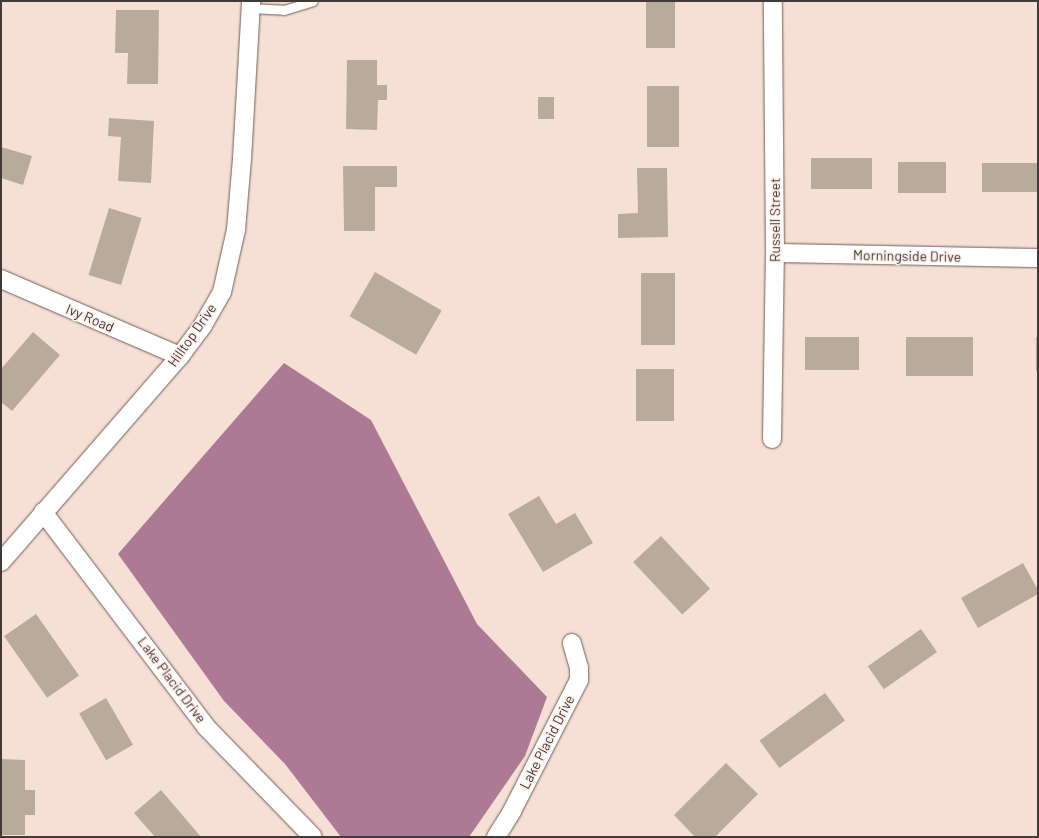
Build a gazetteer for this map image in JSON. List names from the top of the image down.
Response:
{
  "streets": {
    "street": [
      "Russell Street",
      "Morningside Drive",
      "Ivy Road",
      "Hilltop Drive",
      "Lake Placid Drive"
    ]
  },
  "crossings": [
    ["Russell Street", "Morningside Drive"],
    ["Ivy Road", "Hilltop Drive"],
    ["Hilltop Drive", "Lake Placid Drive"]
  ]
}
